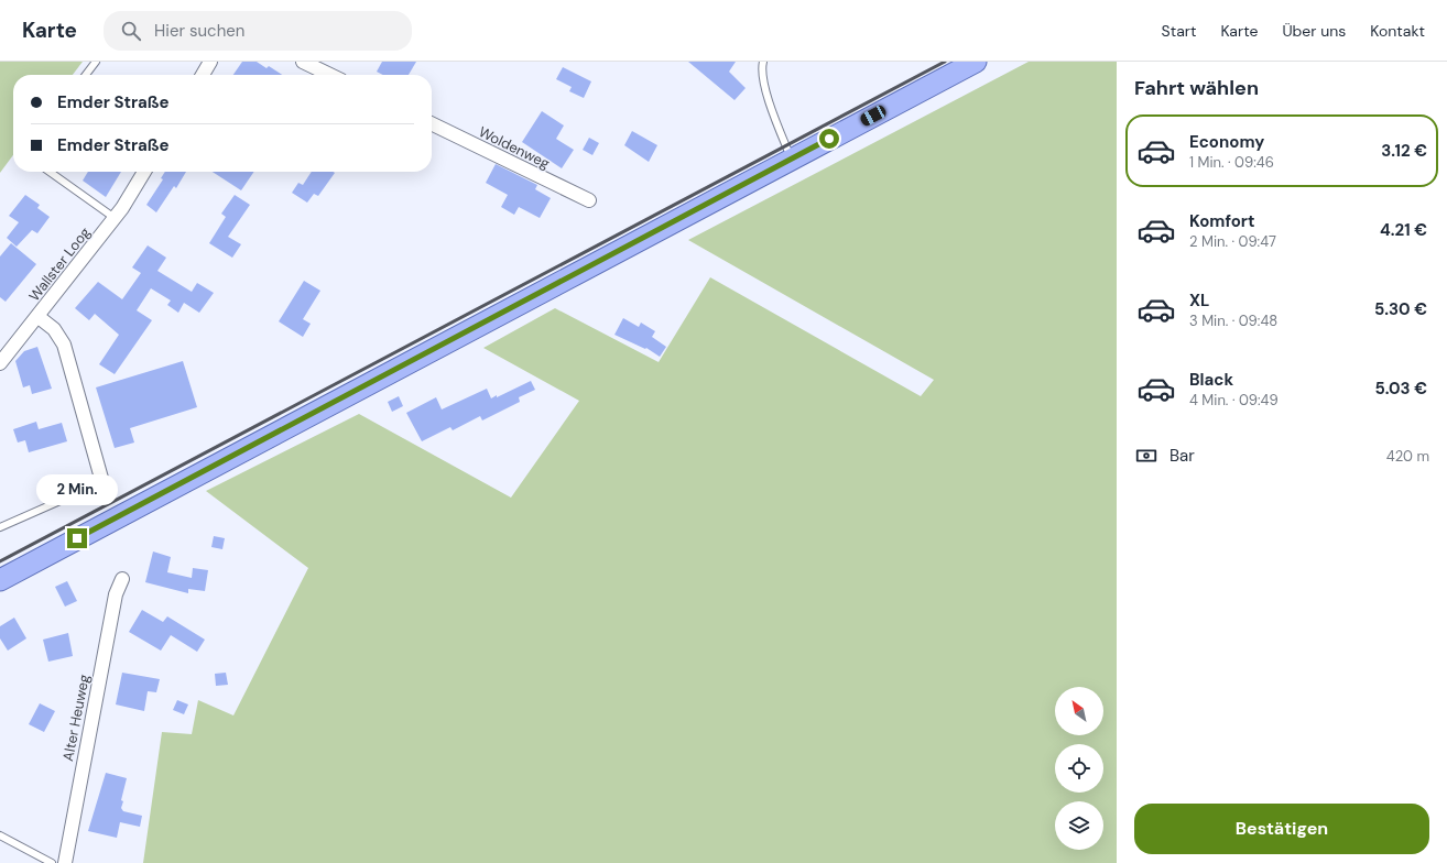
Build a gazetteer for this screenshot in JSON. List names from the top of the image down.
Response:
{
  "streets": {
    "street": ["Woldenweg", "Wallster Loog", "Alter Heuweg"]
  },
  "north": "top left",
  "page": {
    "header": "Karte",
    "search": "Hier suchen",
    "nav": [
      "Start",
      "Karte",
      "Über uns",
      "Kontakt"
    ],
    "heading": "Fahrt wählen",
    "banner": ["Emder Straße", "Emder Straße"],
    "list": [
      {
        "name": "Economy",
        "note": "1 Min. · 09:46",
        "value": "3.12 €"
      },
      {
        "name": "Komfort",
        "note": "2 Min. · 09:47",
        "value": "4.21 €"
      },
      {
        "name": "XL",
        "note": "3 Min. · 09:48",
        "value": "5.30 €"
      },
      {
        "name": "Black",
        "note": "4 Min. · 09:49",
        "value": "5.03 €"
      }
    ],
    "pay": ["Bar", "420 m"],
    "bubble": "2 Min.",
    "buttons": "Bestätigen"
  }
}
